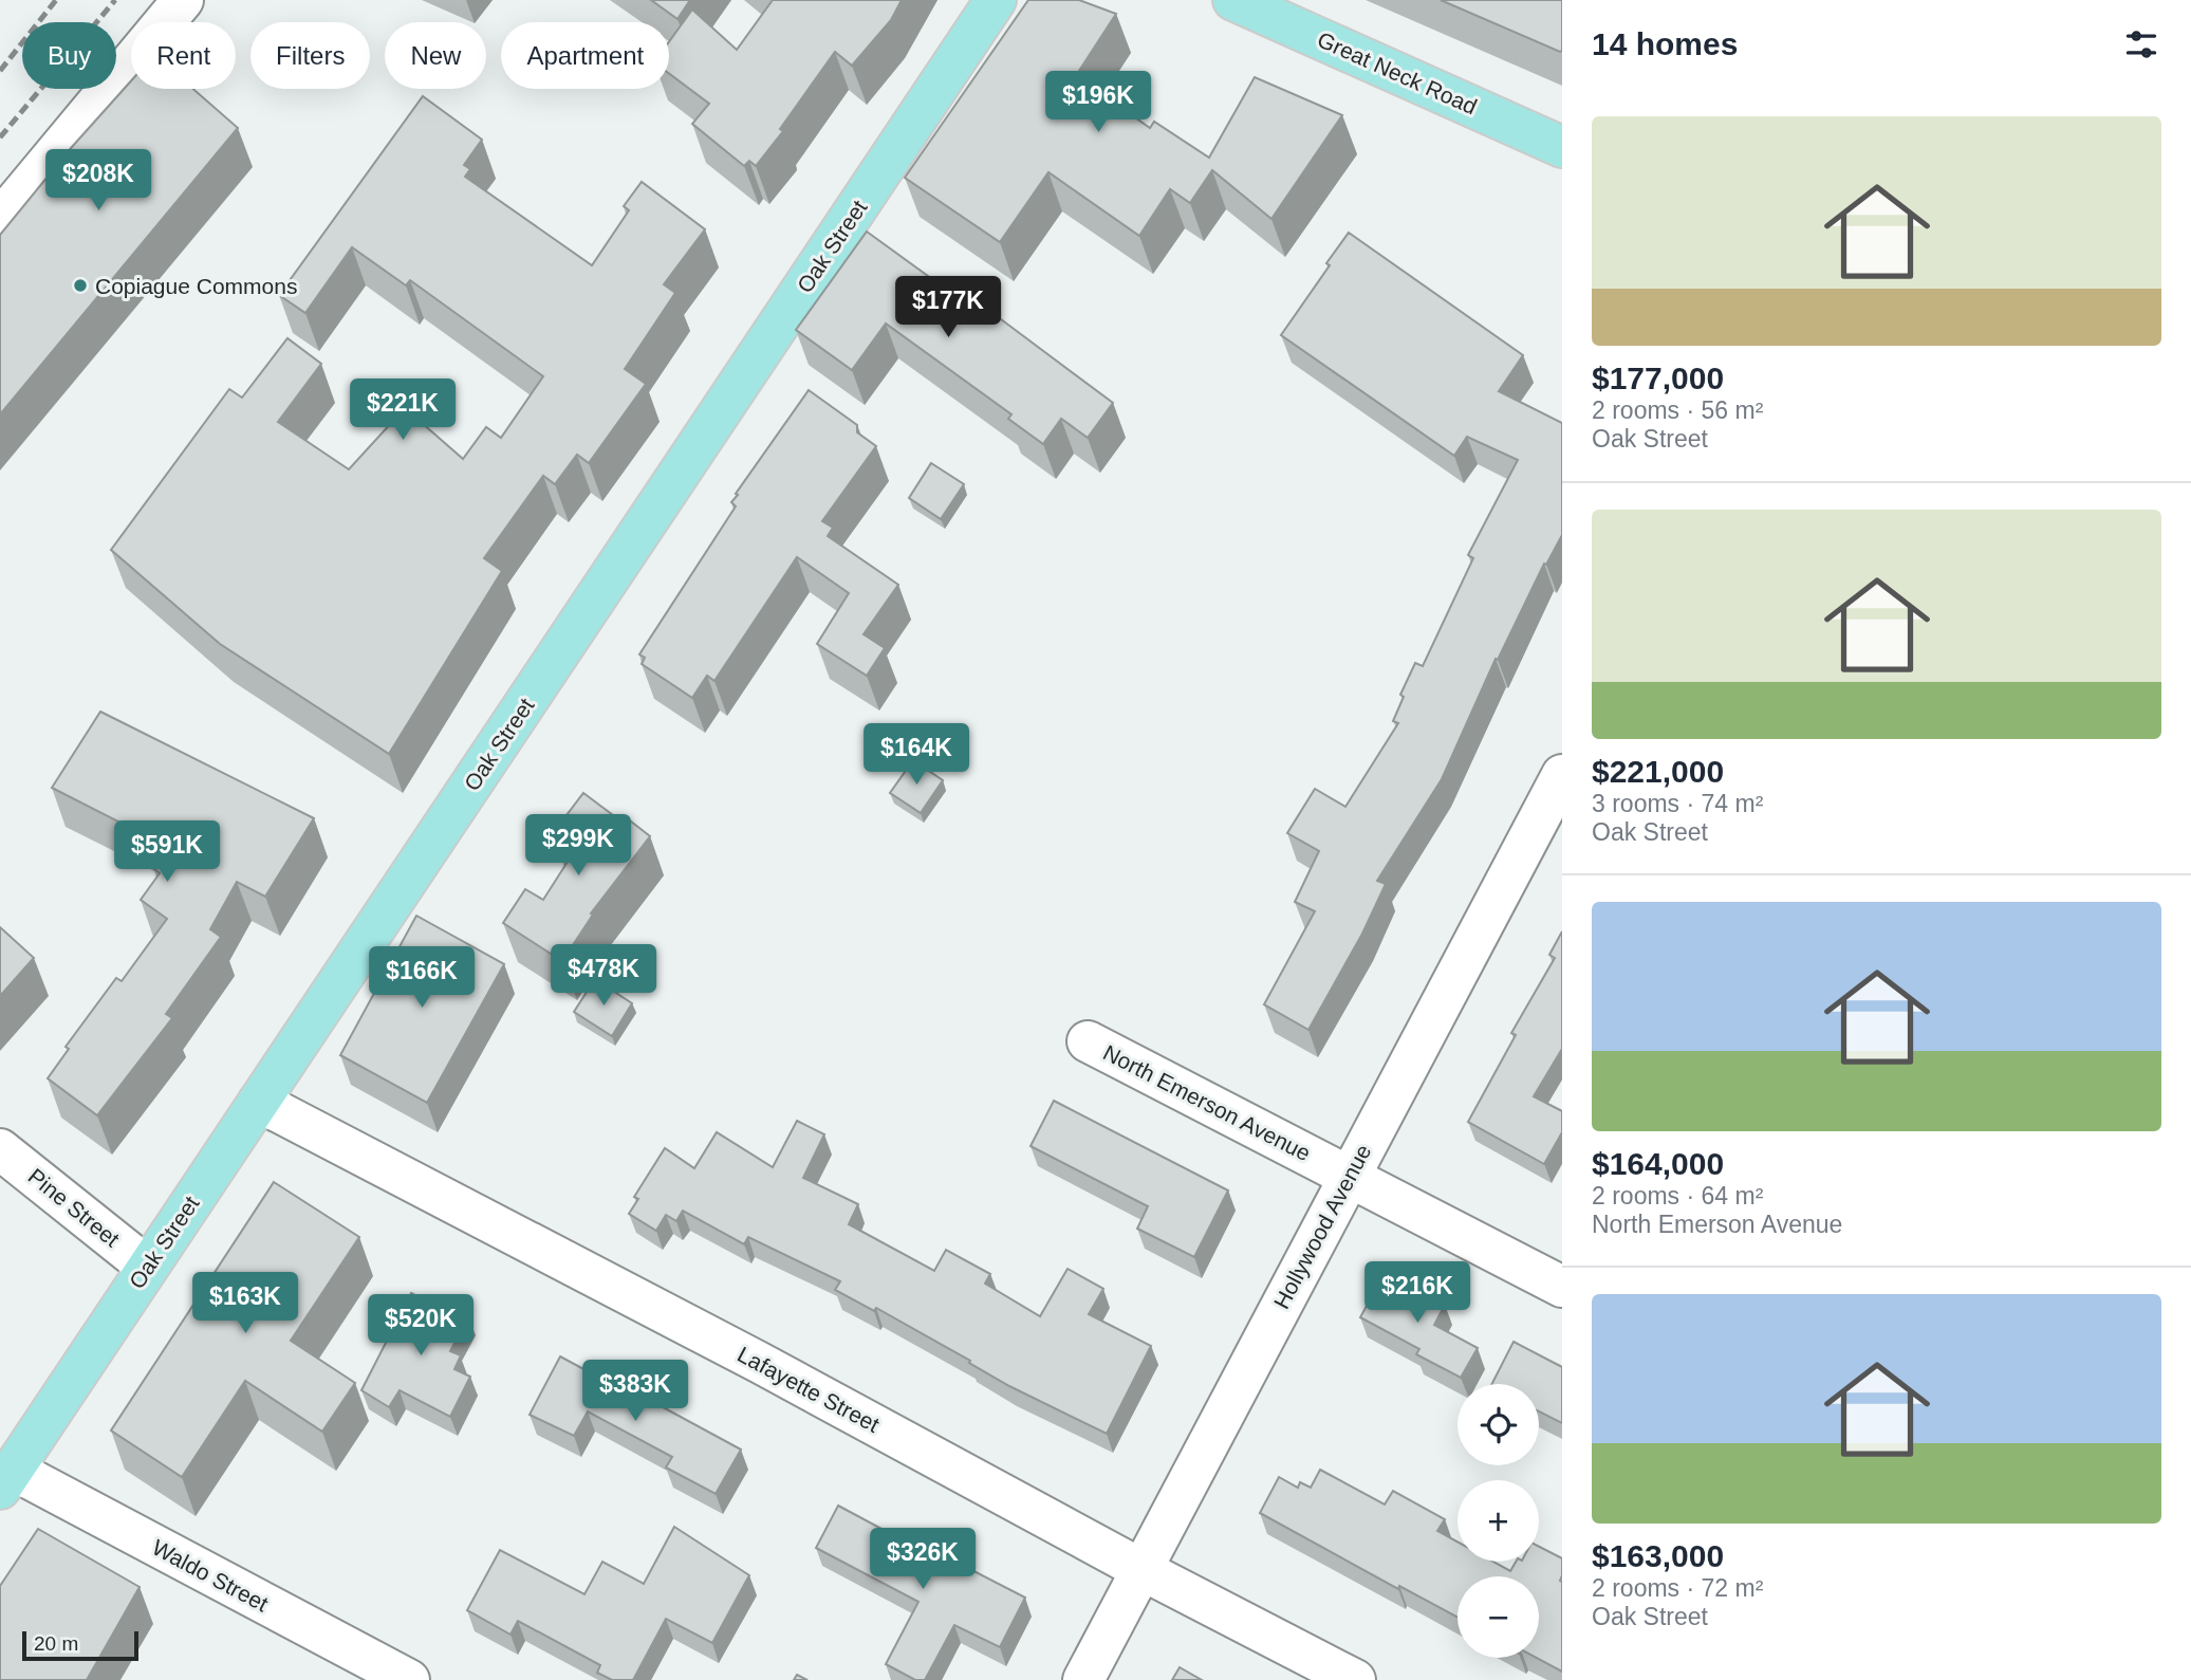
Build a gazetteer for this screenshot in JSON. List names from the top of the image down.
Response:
{
  "streets": {
    "main road": ["Great Neck Road", "Oak Street"],
    "street": [
      "North Emerson Avenue",
      "Pine Street",
      "Hollywood Avenue",
      "Lafayette Street",
      "Waldo Street"
    ]
  },
  "crossings": [
    ["Oak Street", "Pine Street"],
    ["Oak Street", "Lafayette Street"],
    ["Oak Street", "Waldo Street"],
    ["North Emerson Avenue", "Hollywood Avenue"],
    ["Hollywood Avenue", "Lafayette Street"]
  ],
  "places": ["Copiague Commons"],
  "scale_bar": "20 m",
  "page": {
    "heading": "14 homes",
    "chip": [
      "Buy",
      "Rent",
      "Filters",
      "New",
      "Apartment"
    ],
    "price": [
      "$196K",
      "$208K",
      "$177K",
      "$221K",
      "$164K",
      "$299K",
      "$591K",
      "$478K",
      "$166K",
      "$216K",
      "$163K",
      "$520K",
      "$383K",
      "$326K"
    ],
    "list": [
      {
        "name": "$177,000",
        "note": "2 rooms · 56 m² · Oak Street"
      },
      {
        "name": "$221,000",
        "note": "3 rooms · 74 m² · Oak Street"
      },
      {
        "name": "$164,000",
        "note": "2 rooms · 64 m² · North Emerson Avenue"
      },
      {
        "name": "$163,000",
        "note": "2 rooms · 72 m² · Oak Street"
      }
    ],
    "map_buttons": ["+", "−"],
    "scale": "20 m"
  }
}
